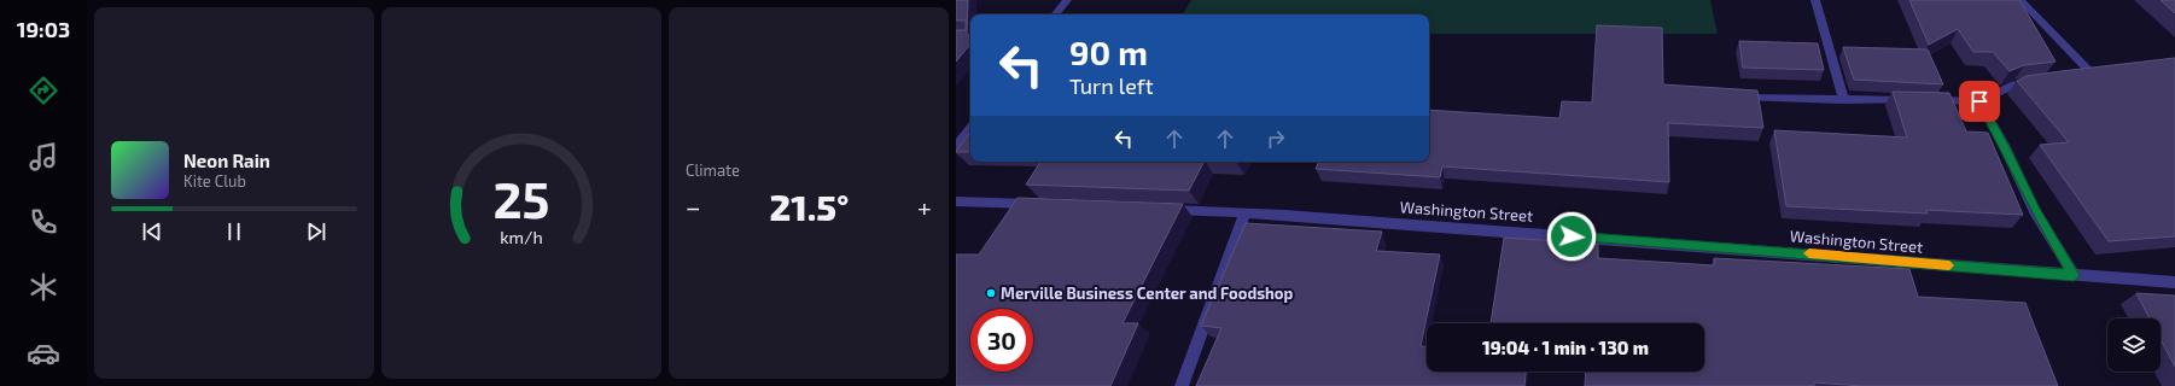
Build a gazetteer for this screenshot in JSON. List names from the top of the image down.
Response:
{
  "streets": {
    "street": ["Washington Street"]
  },
  "places": ["Merville Business Center and Foodshop"],
  "page": {
    "tabs": "19:03",
    "tile": "Climate",
    "turn": ["90 m", "Turn left"],
    "song": ["Neon Rain", "Kite Club"],
    "heat": ["−", "21.5°", "+"],
    "limit": "30",
    "trip": "19:04 · 1 min · 130 m",
    "gauge": ["25", "km/h"]
  }
}
